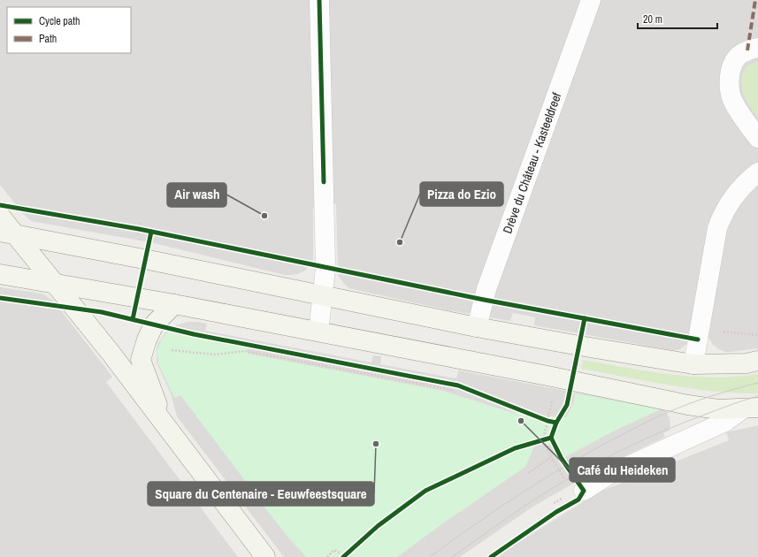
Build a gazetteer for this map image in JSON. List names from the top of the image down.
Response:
{
  "streets": {
    "street": ["Drève du Château - Kasteeldreef"]
  },
  "places": [
    "Air wash",
    "Pizza do Ezio",
    "Café du Heideken",
    "Square du Centenaire - Eeuwfeestsquare"
  ],
  "legend": ["Cycle path", "Path"],
  "scale_bar": "20 m"
}
